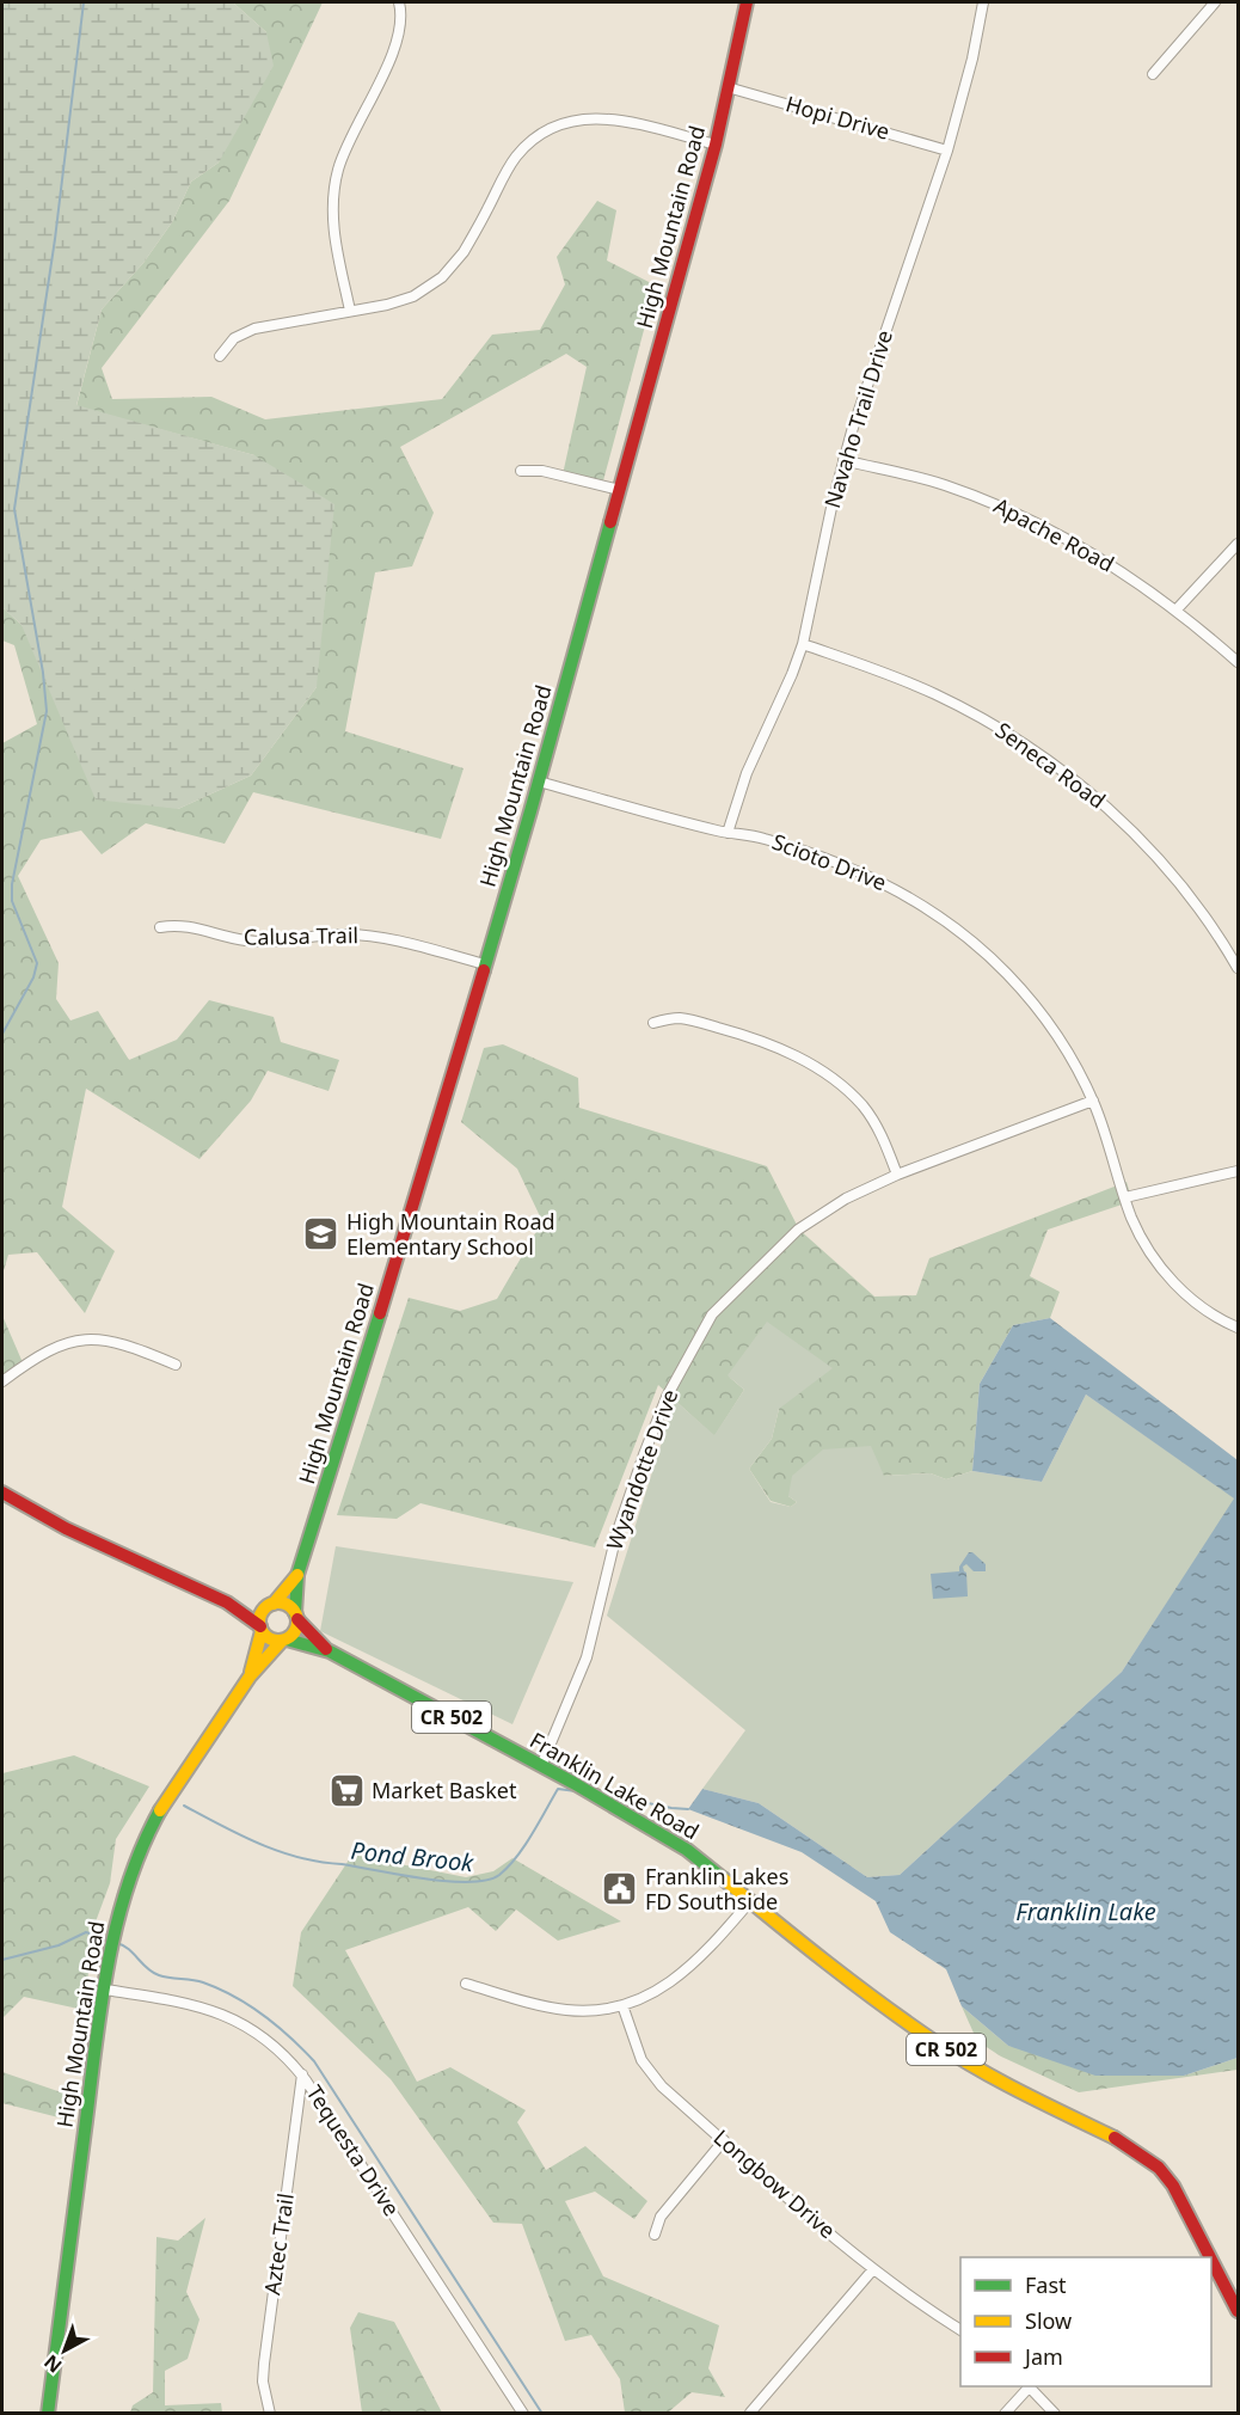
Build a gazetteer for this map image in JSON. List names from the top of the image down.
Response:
{
  "streets": {
    "main road": ["High Mountain Road", "CR 502", "Franklin Lake Road"],
    "street": [
      "Hopi Drive",
      "Navaho Trail Drive",
      "Apache Road",
      "Seneca Road",
      "Scioto Drive",
      "Calusa Trail",
      "Wyandotte Drive",
      "Tequesta Drive",
      "Longbow Drive",
      "Aztec Trail"
    ]
  },
  "crossings": [
    ["Hopi Drive", "High Mountain Road"],
    ["Hopi Drive", "Navaho Trail Drive"],
    ["High Mountain Road", "Scioto Drive"],
    ["High Mountain Road", "Calusa Trail"],
    ["High Mountain Road", "CR 502"],
    ["High Mountain Road", "Franklin Lake Road"],
    ["High Mountain Road", "Tequesta Drive"],
    ["Navaho Trail Drive", "Apache Road"],
    ["Navaho Trail Drive", "Seneca Road"],
    ["Navaho Trail Drive", "Scioto Drive"],
    ["Scioto Drive", "Wyandotte Drive"],
    ["Wyandotte Drive", "Franklin Lake Road"],
    ["CR 502", "Franklin Lake Road"],
    ["Tequesta Drive", "Aztec Trail"]
  ],
  "water": ["Pond Brook", "Franklin Lake"],
  "places": {
    "school or university": ["High Mountain Road Elementary School"],
    "supermarket": ["Market Basket"],
    "public building": ["Franklin Lakes FD Southside"]
  },
  "legend": ["Fast", "Slow", "Jam"],
  "north": "bottom left"
}
